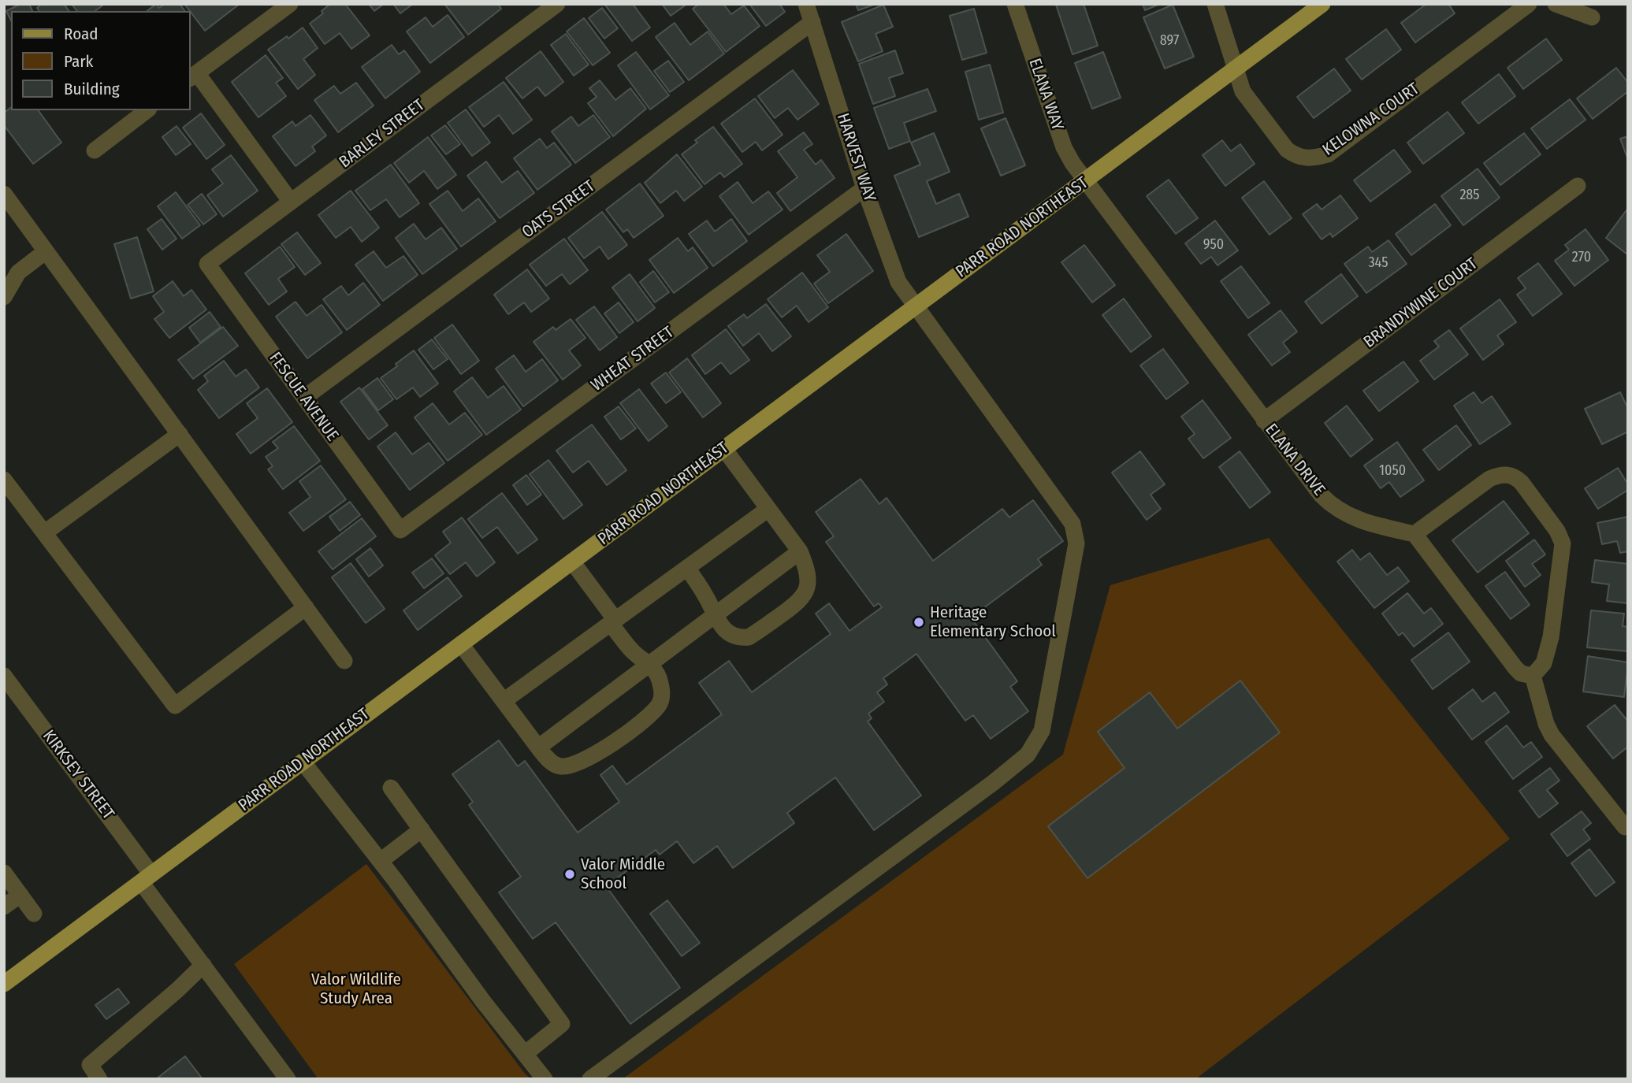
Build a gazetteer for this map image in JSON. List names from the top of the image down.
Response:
{
  "streets": {
    "main road": ["PARR ROAD NORTHEAST"],
    "street": [
      "ELANA WAY",
      "KELOWNA COURT",
      "BARLEY STREET",
      "HARVEST WAY",
      "OATS STREET",
      "BRANDYWINE COURT",
      "WHEAT STREET",
      "FESCUE AVENUE",
      "ELANA DRIVE",
      "KIRKSEY STREET"
    ]
  },
  "crossings": [
    ["ELANA WAY", "PARR ROAD NORTHEAST"],
    ["ELANA WAY", "ELANA DRIVE"],
    ["KELOWNA COURT", "PARR ROAD NORTHEAST"],
    ["BARLEY STREET", "FESCUE AVENUE"],
    ["HARVEST WAY", "OATS STREET"],
    ["HARVEST WAY", "PARR ROAD NORTHEAST"],
    ["HARVEST WAY", "WHEAT STREET"],
    ["OATS STREET", "FESCUE AVENUE"],
    ["PARR ROAD NORTHEAST", "ELANA DRIVE"],
    ["PARR ROAD NORTHEAST", "KIRKSEY STREET"],
    ["BRANDYWINE COURT", "ELANA DRIVE"],
    ["WHEAT STREET", "FESCUE AVENUE"]
  ],
  "parks": ["Valor Wildlife Study Area"],
  "places": ["Heritage Elementary School", "Valor Middle School"],
  "house_numbers": [
    "897",
    "285",
    "950",
    "270",
    "345",
    "1050"
  ],
  "legend": ["Road", "Park", "Building"]
}
